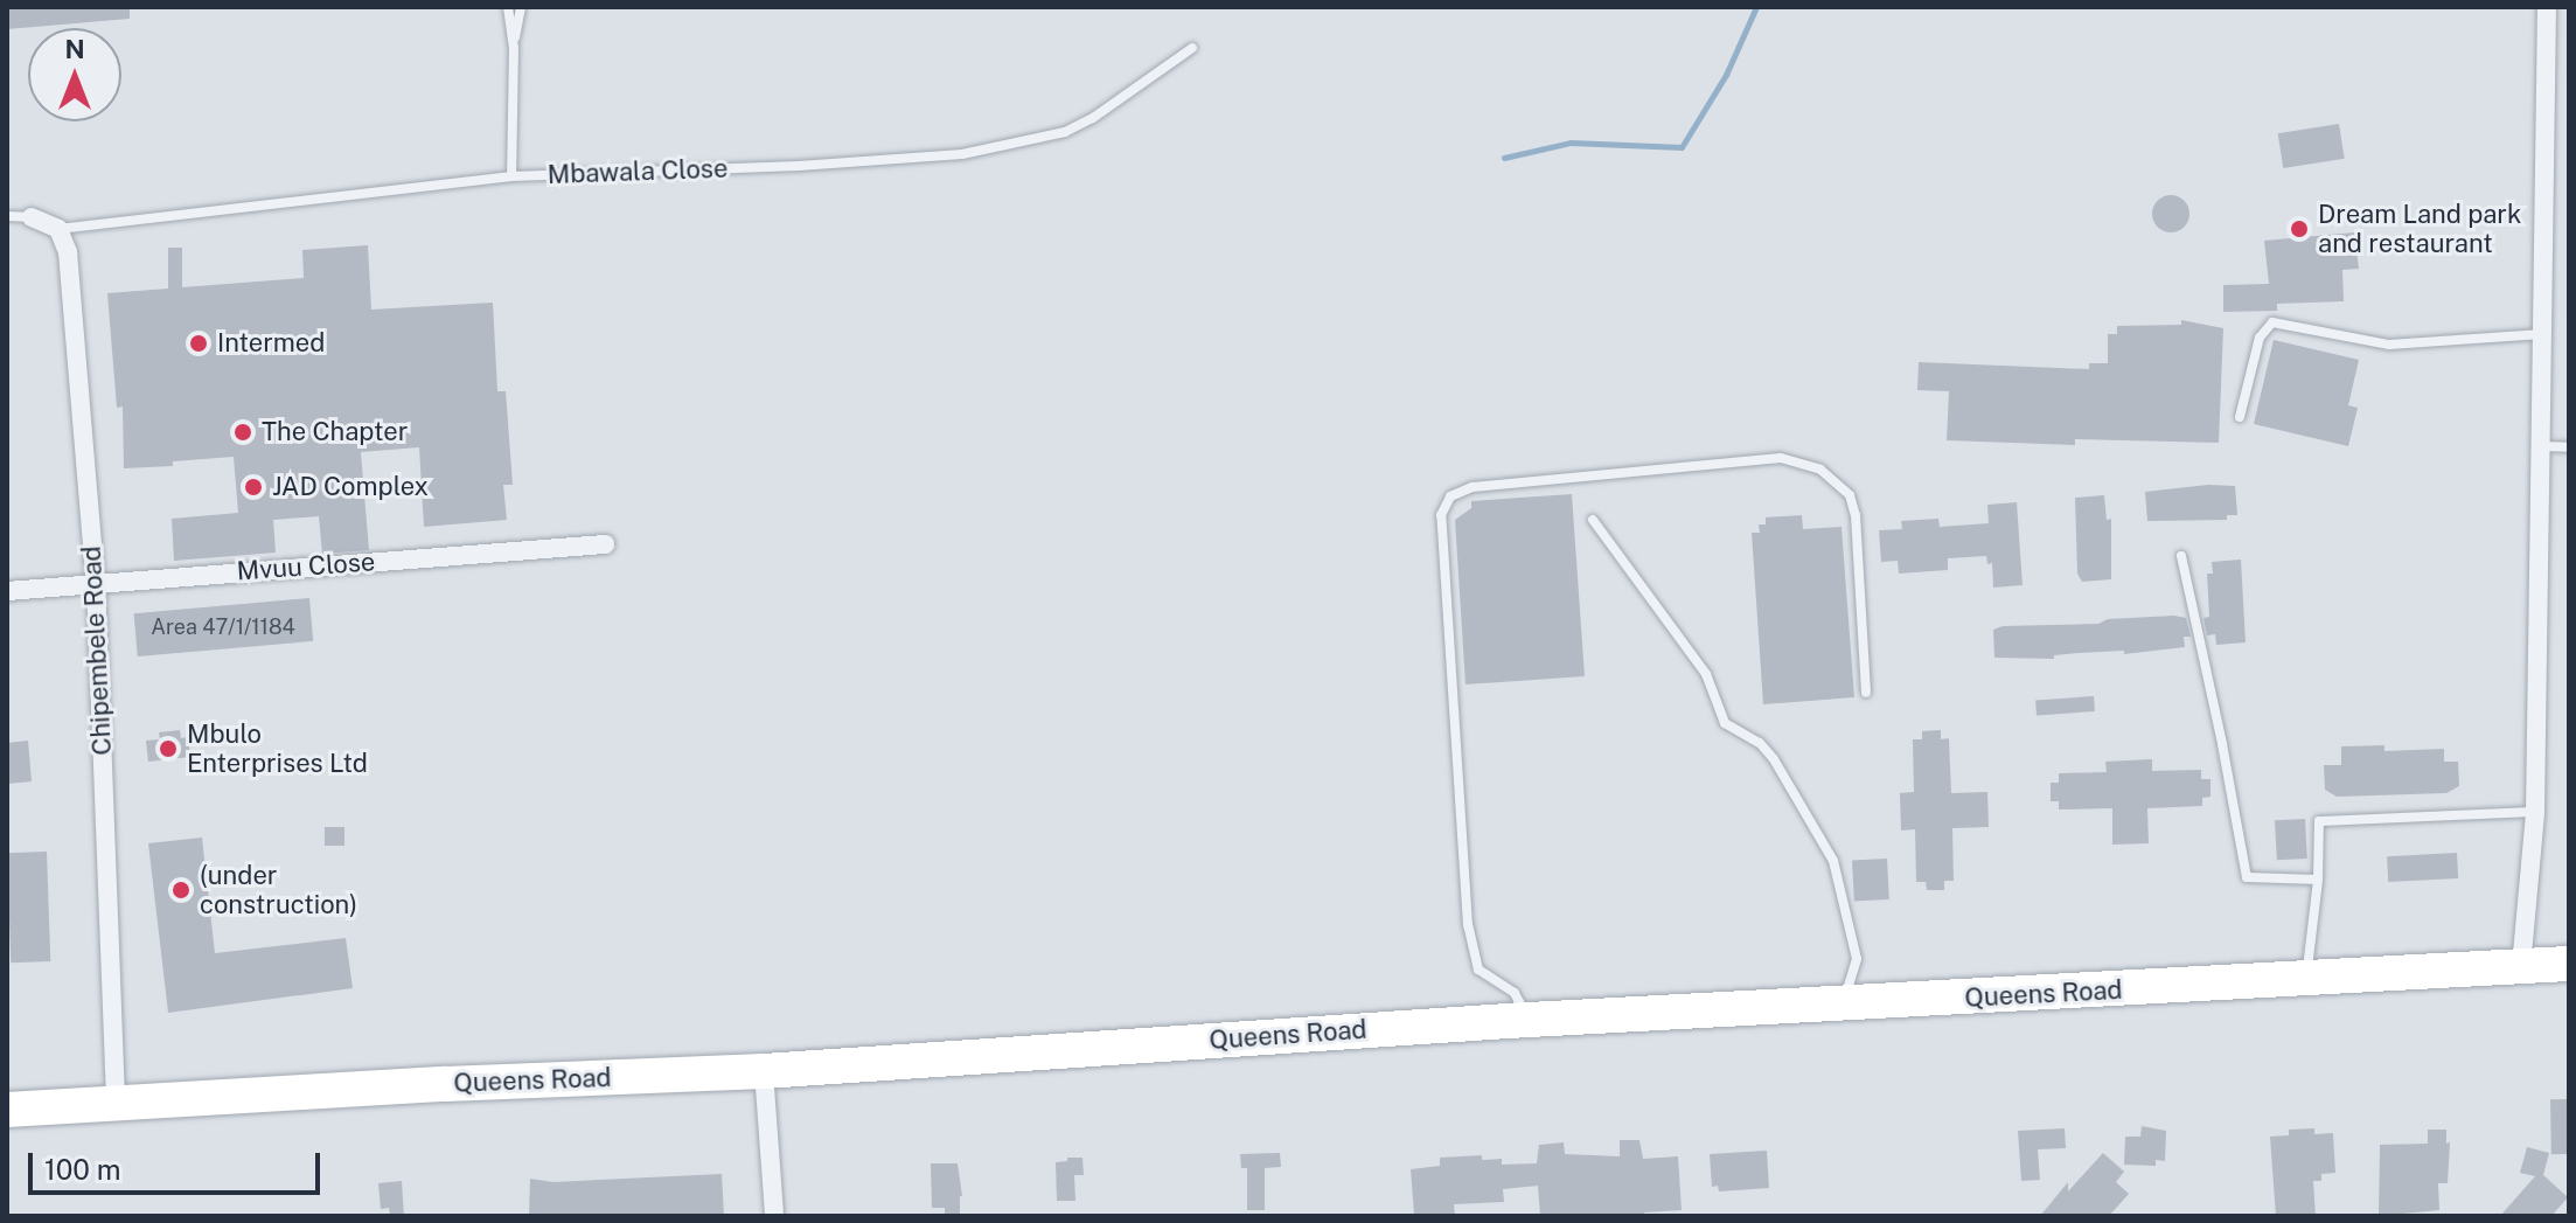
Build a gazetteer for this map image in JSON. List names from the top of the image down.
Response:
{
  "streets": {
    "highway": ["Queens Road"],
    "street": ["Mvuu Close", "Chipembele Road"],
    "lane": ["Mbawala Close"]
  },
  "crossings": [
    ["Mbawala Close", "Chipembele Road"],
    ["Mvuu Close", "Chipembele Road"],
    ["Chipembele Road", "Queens Road"]
  ],
  "places": [
    "Dream Land park and restaurant",
    "Intermed",
    "The Chapter",
    "JAD Complex",
    "Mbulo Enterprises Ltd",
    "(under construction)"
  ],
  "house_numbers": ["Area 47/1/1184"],
  "scale_bar": "100 m",
  "north": "top"
}
